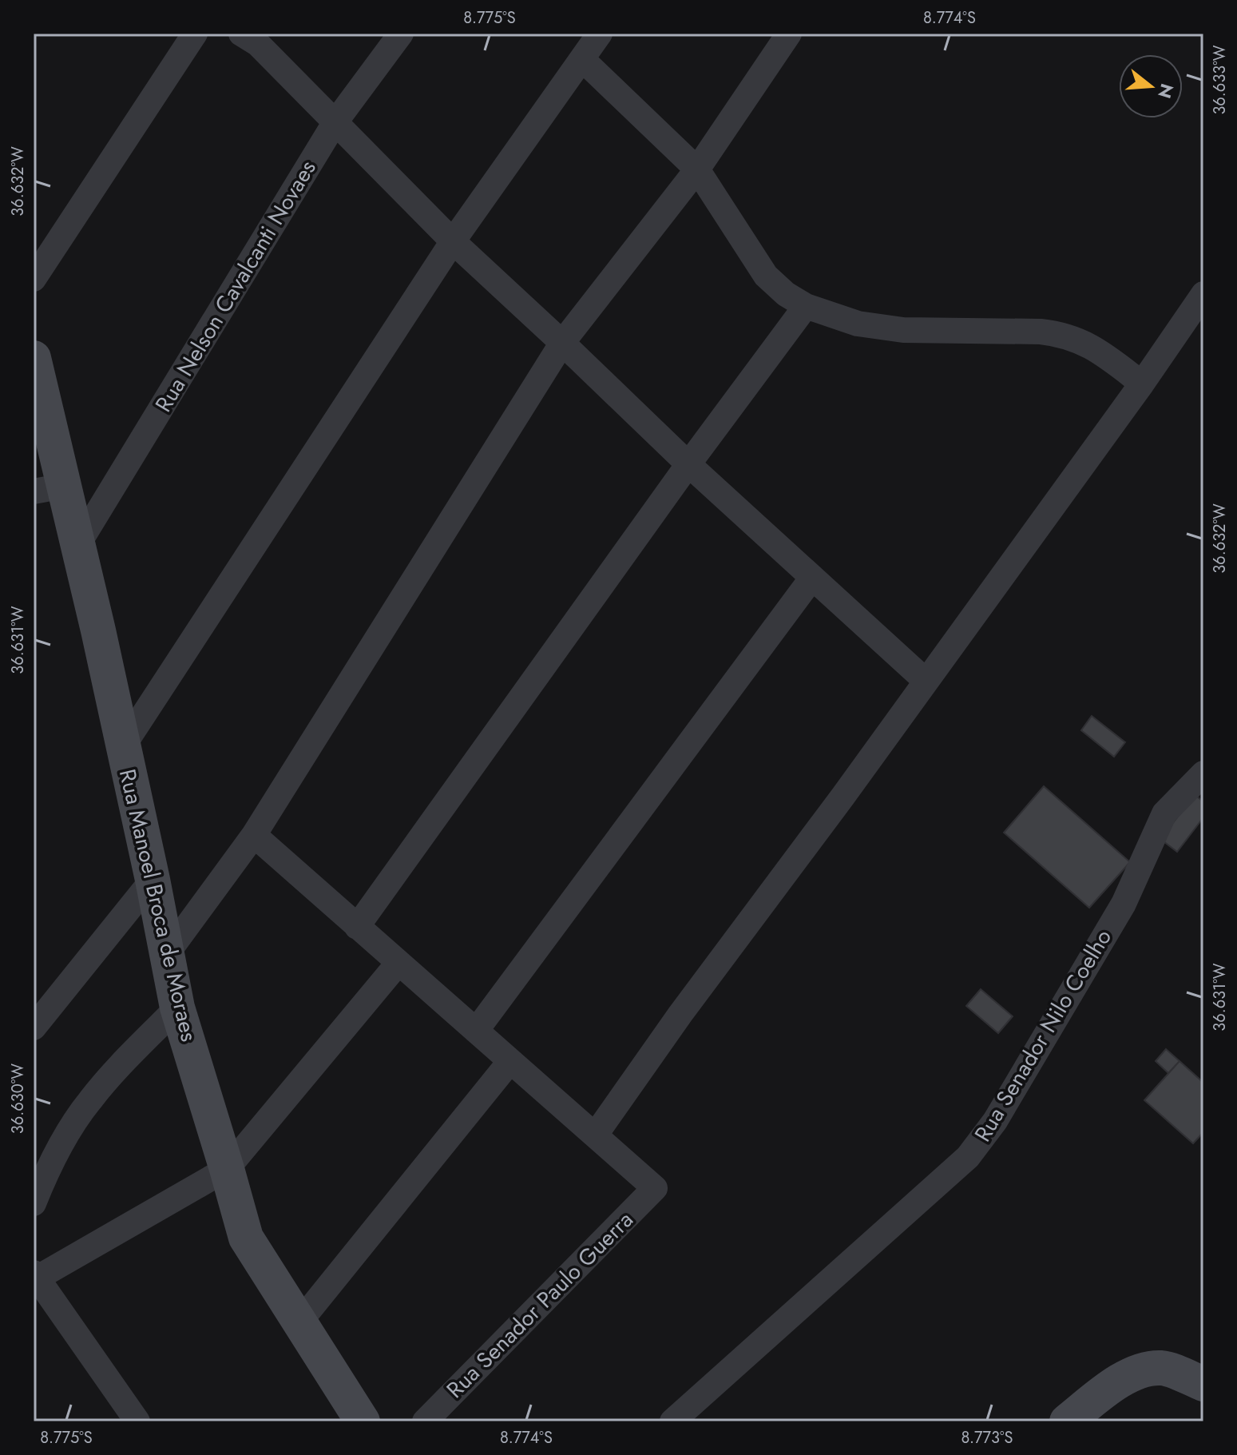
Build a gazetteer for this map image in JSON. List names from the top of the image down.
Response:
{
  "streets": {
    "street": [
      "Rua Nelson Cavalcanti Novaes",
      "Rua Manoel Broca de Moraes",
      "Rua Senador Nilo Coelho",
      "Rua Senador Paulo Guerra"
    ]
  },
  "crossings": [
    ["Rua Nelson Cavalcanti Novaes", "Rua Manoel Broca de Moraes"]
  ],
  "north": "right",
  "coordinates": [
    "8.775°S",
    "8.774°S",
    "36.633°W",
    "36.632°W",
    "36.631°W",
    "36.630°W",
    "8.773°S"
  ]
}
